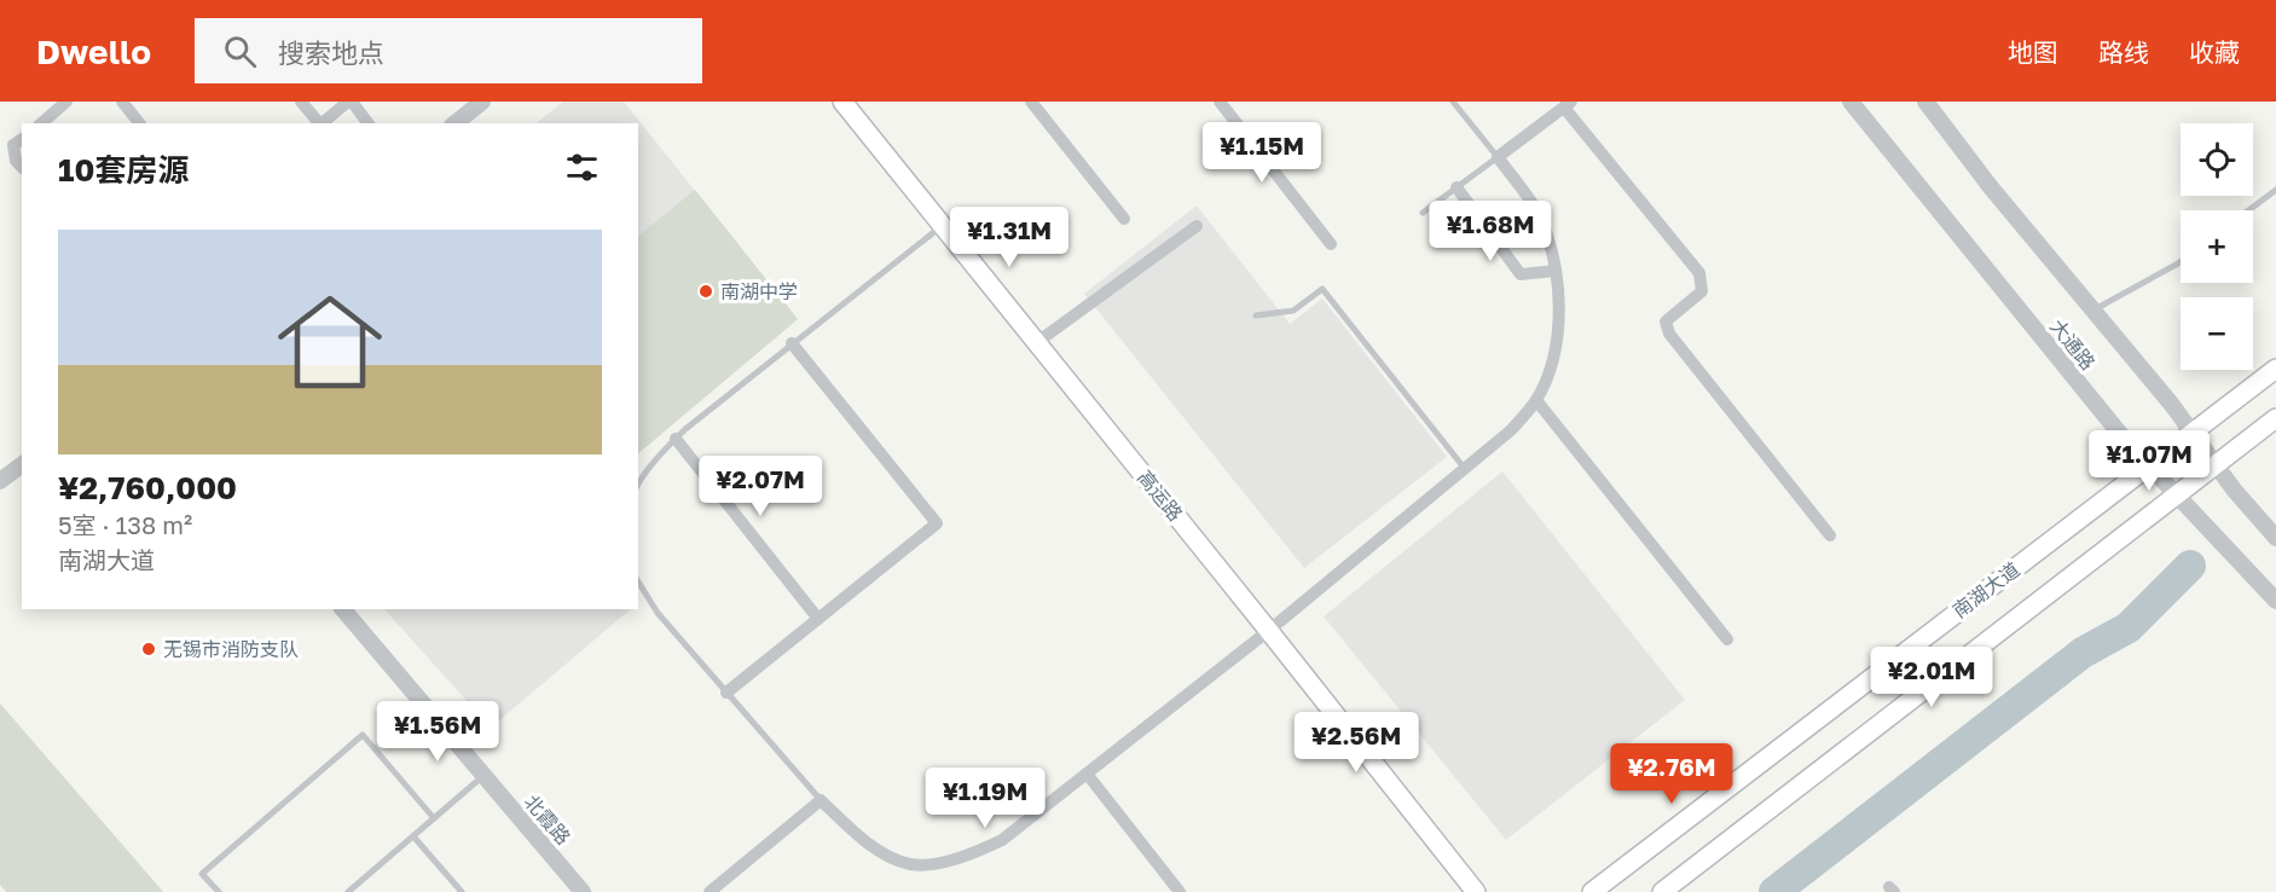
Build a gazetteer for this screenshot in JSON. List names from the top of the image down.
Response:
{
  "streets": {
    "main road": ["高运路", "南湖大道"],
    "street": ["大通路", "北霞路"]
  },
  "crossings": [
    ["大通路", "南湖大道"]
  ],
  "places": ["南湖中学", "无锡市消防支队"],
  "page": {
    "header": "Dwello",
    "search": "搜索地点",
    "nav": ["地图", "路线", "收藏"],
    "price": [
      "¥1.15M",
      "¥1.68M",
      "¥1.31M",
      "¥1.07M",
      "¥2.07M",
      "¥2.01M",
      "¥1.56M",
      "¥2.56M",
      "¥2.76M",
      "¥1.19M"
    ],
    "map_buttons": ["+", "−"],
    "heading": "10套房源",
    "list": [
      {
        "name": "¥2,760,000",
        "note": "5室 · 138 m² · 南湖大道"
      }
    ]
  }
}
